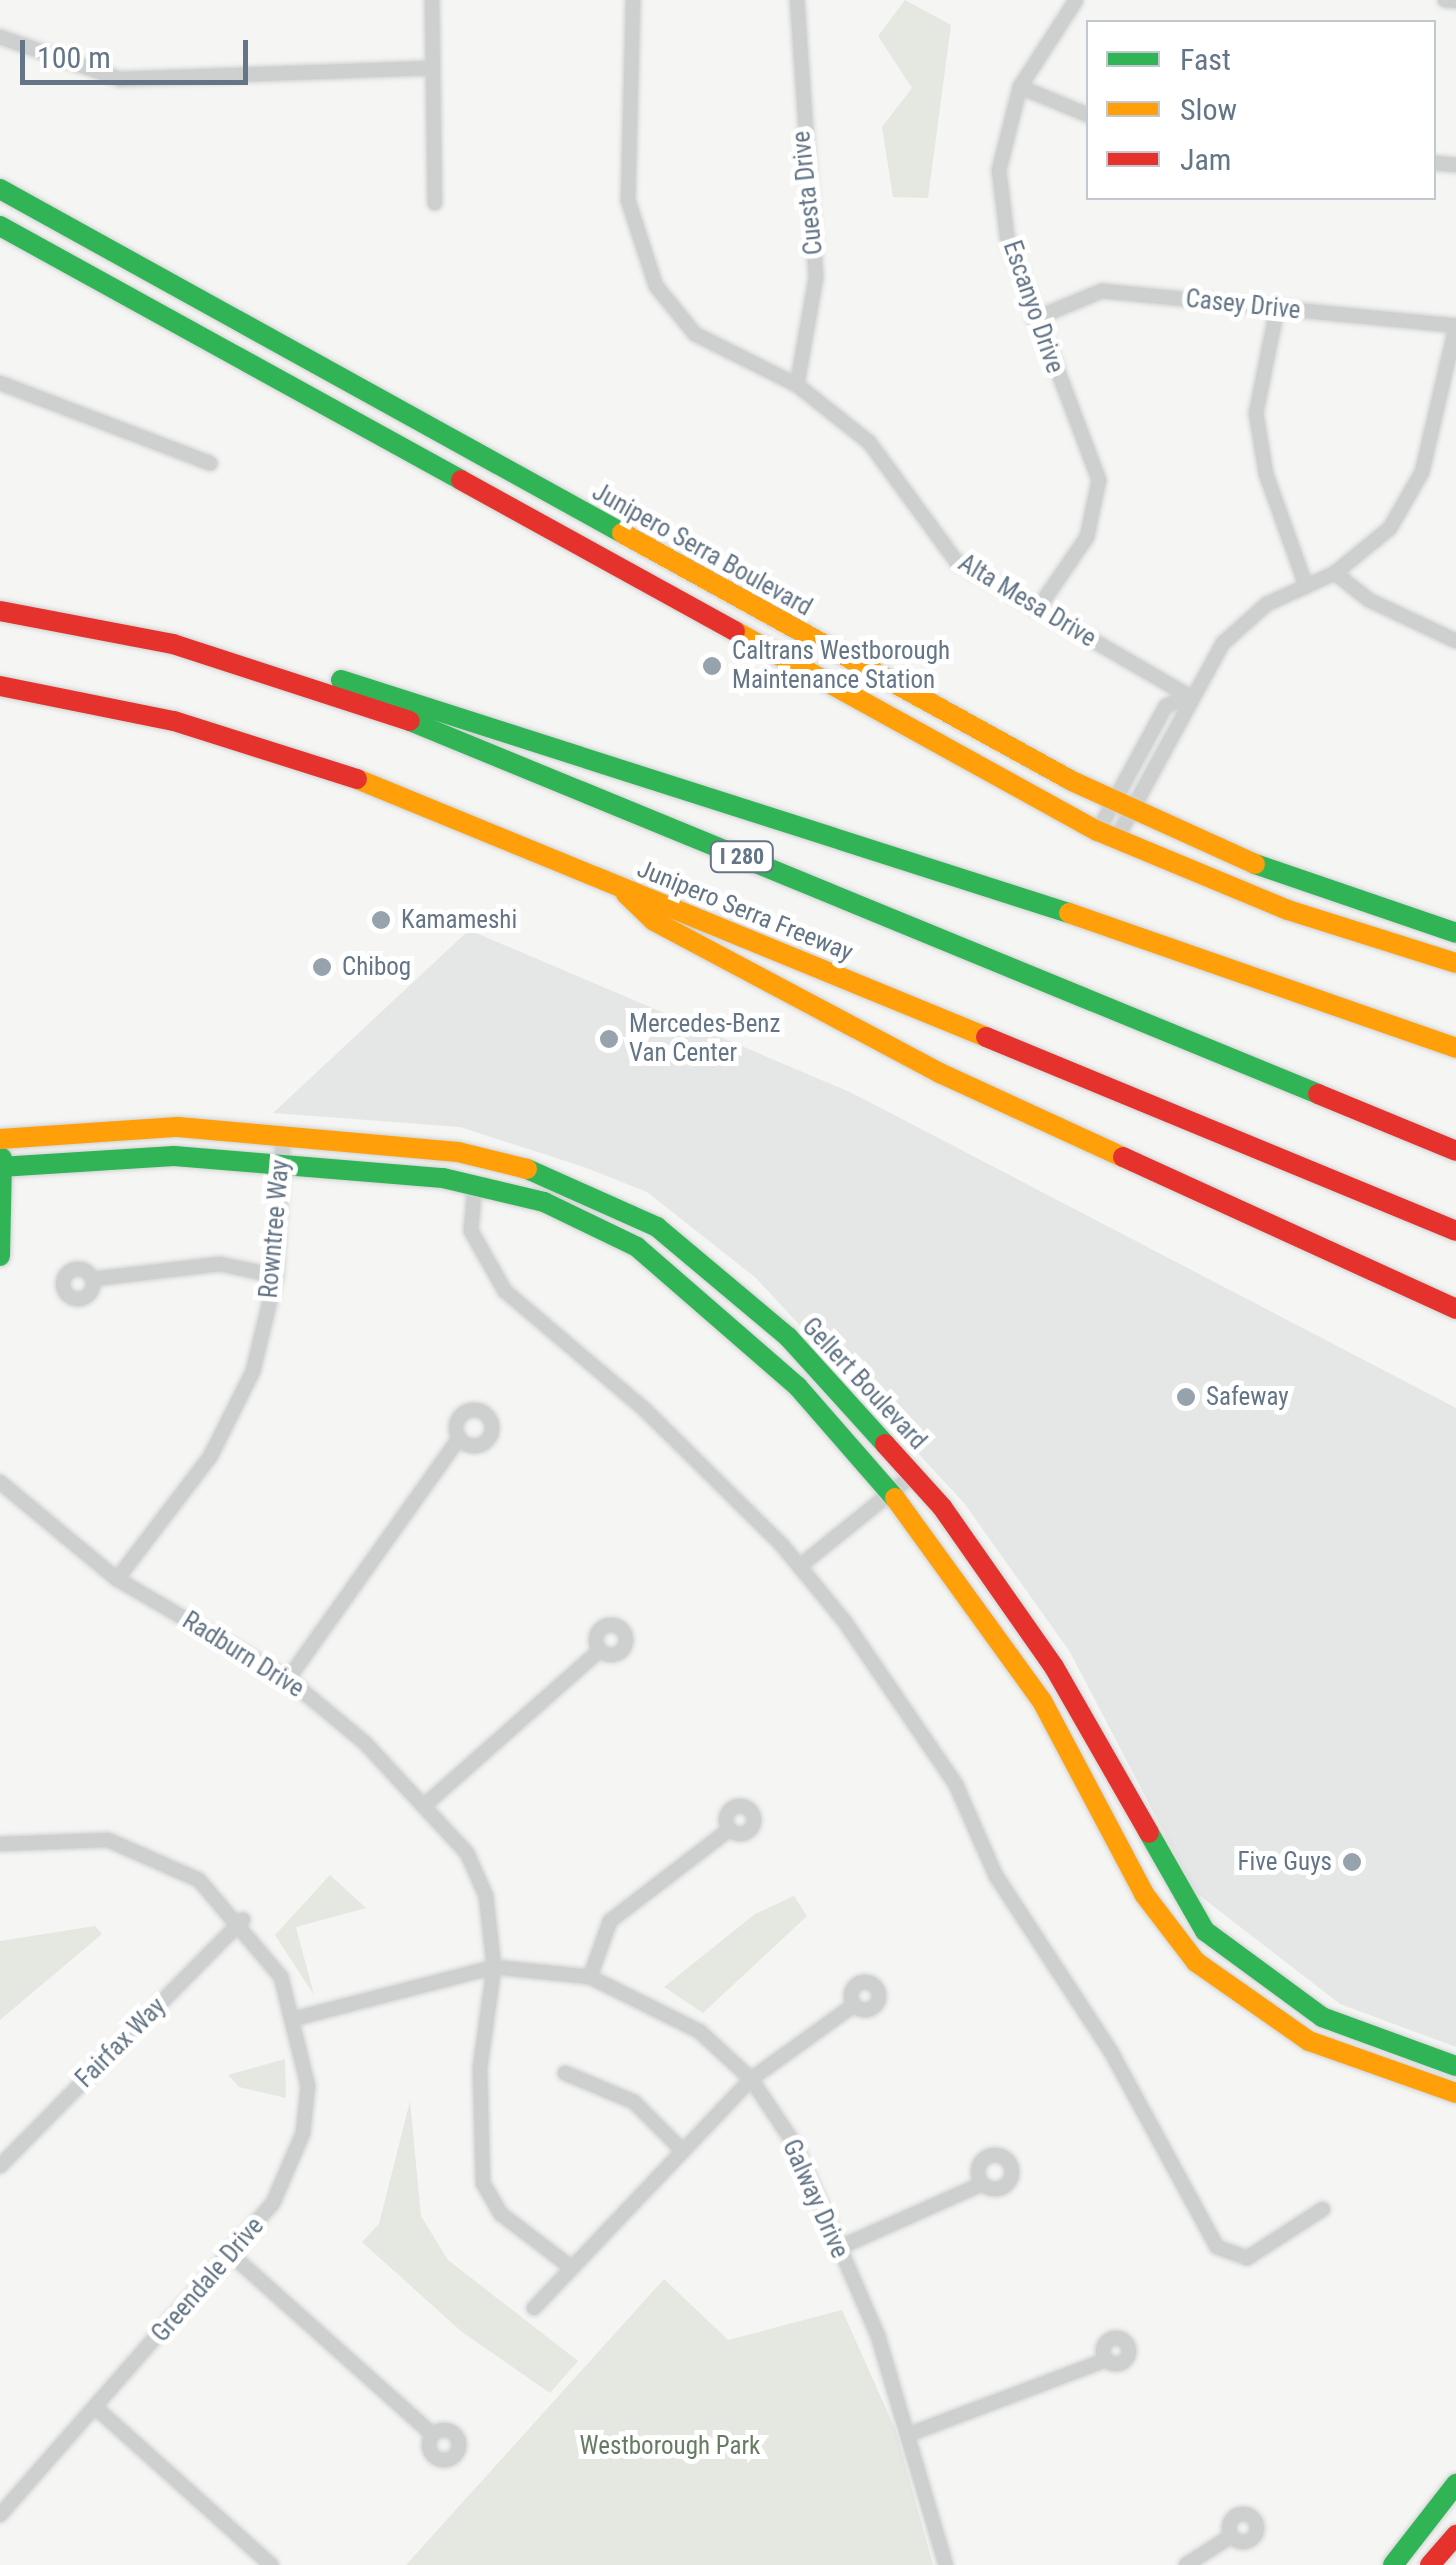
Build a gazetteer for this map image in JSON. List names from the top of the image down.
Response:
{
  "streets": {
    "main road": [
      "Junipero Serra Boulevard",
      "I 280",
      "Junipero Serra Freeway",
      "Gellert Boulevard"
    ],
    "street": [
      "Cuesta Drive",
      "Casey Drive",
      "Escanyo Drive",
      "Alta Mesa Drive",
      "Rowntree Way",
      "Radburn Drive",
      "Fairfax Way",
      "Galway Drive",
      "Greendale Drive"
    ]
  },
  "crossings": [
    ["Cuesta Drive", "Alta Mesa Drive"],
    ["Casey Drive", "Escanyo Drive"],
    ["Escanyo Drive", "Alta Mesa Drive"],
    ["Rowntree Way", "Gellert Boulevard"],
    ["Rowntree Way", "Radburn Drive"],
    ["Radburn Drive", "Galway Drive"],
    ["Fairfax Way", "Greendale Drive"],
    ["Galway Drive", "Greendale Drive"]
  ],
  "parks": ["Westborough Park"],
  "places": [
    "Caltrans Westborough Maintenance Station",
    "Kamameshi",
    "Chibog",
    "Mercedes-Benz Van Center",
    "Safeway",
    "Five Guys"
  ],
  "legend": ["Fast", "Slow", "Jam"],
  "scale_bar": "100 m"
}
